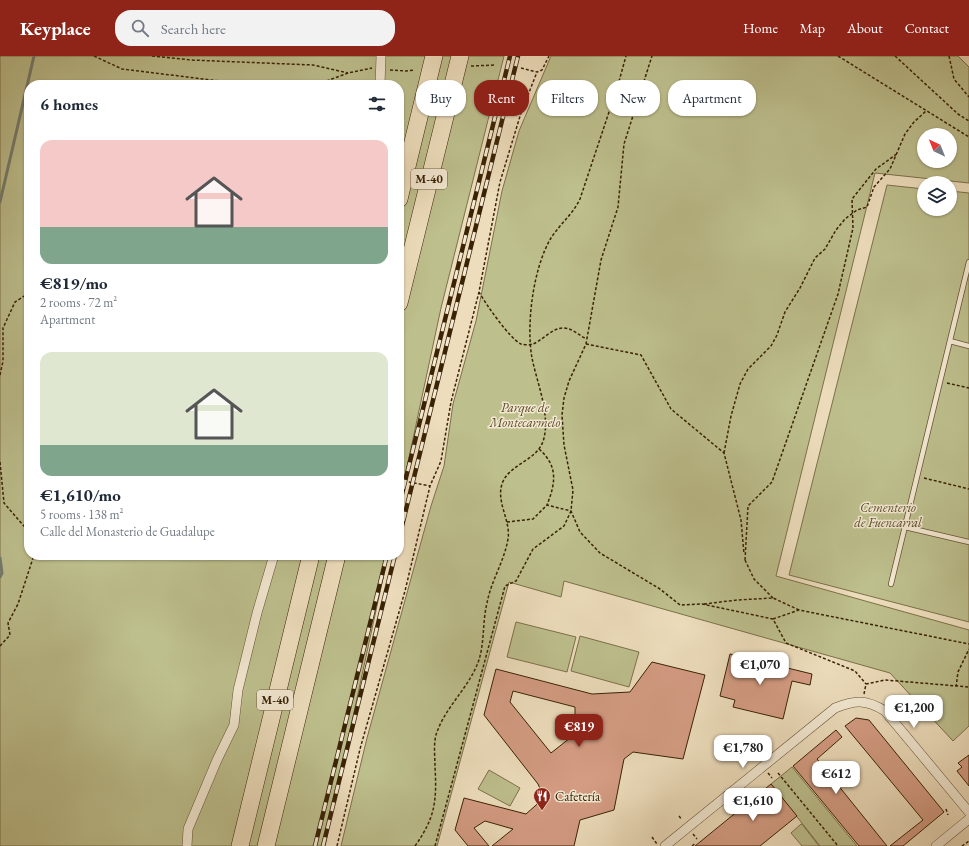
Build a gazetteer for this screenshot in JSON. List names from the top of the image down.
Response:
{
  "streets": {
    "highway": ["M-40"]
  },
  "parks": ["Parque de Montecarmelo", "Cementerio de Fuencarral"],
  "places": {
    "restaurant": ["Cafetería"]
  },
  "north": "top left",
  "page": {
    "header": "Keyplace",
    "search": "Search here",
    "nav": [
      "Home",
      "Map",
      "About",
      "Contact"
    ],
    "chip": [
      "Buy",
      "Rent",
      "Filters",
      "New",
      "Apartment"
    ],
    "heading": "6 homes",
    "list": [
      {
        "name": "€819/mo",
        "note": "2 rooms · 72 m² · Apartment"
      },
      {
        "name": "€1,610/mo",
        "note": "5 rooms · 138 m² · Calle del Monasterio de Guadalupe"
      }
    ],
    "price": [
      "€1,070",
      "€1,200",
      "€819",
      "€1,780",
      "€612",
      "€1,610"
    ]
  }
}
